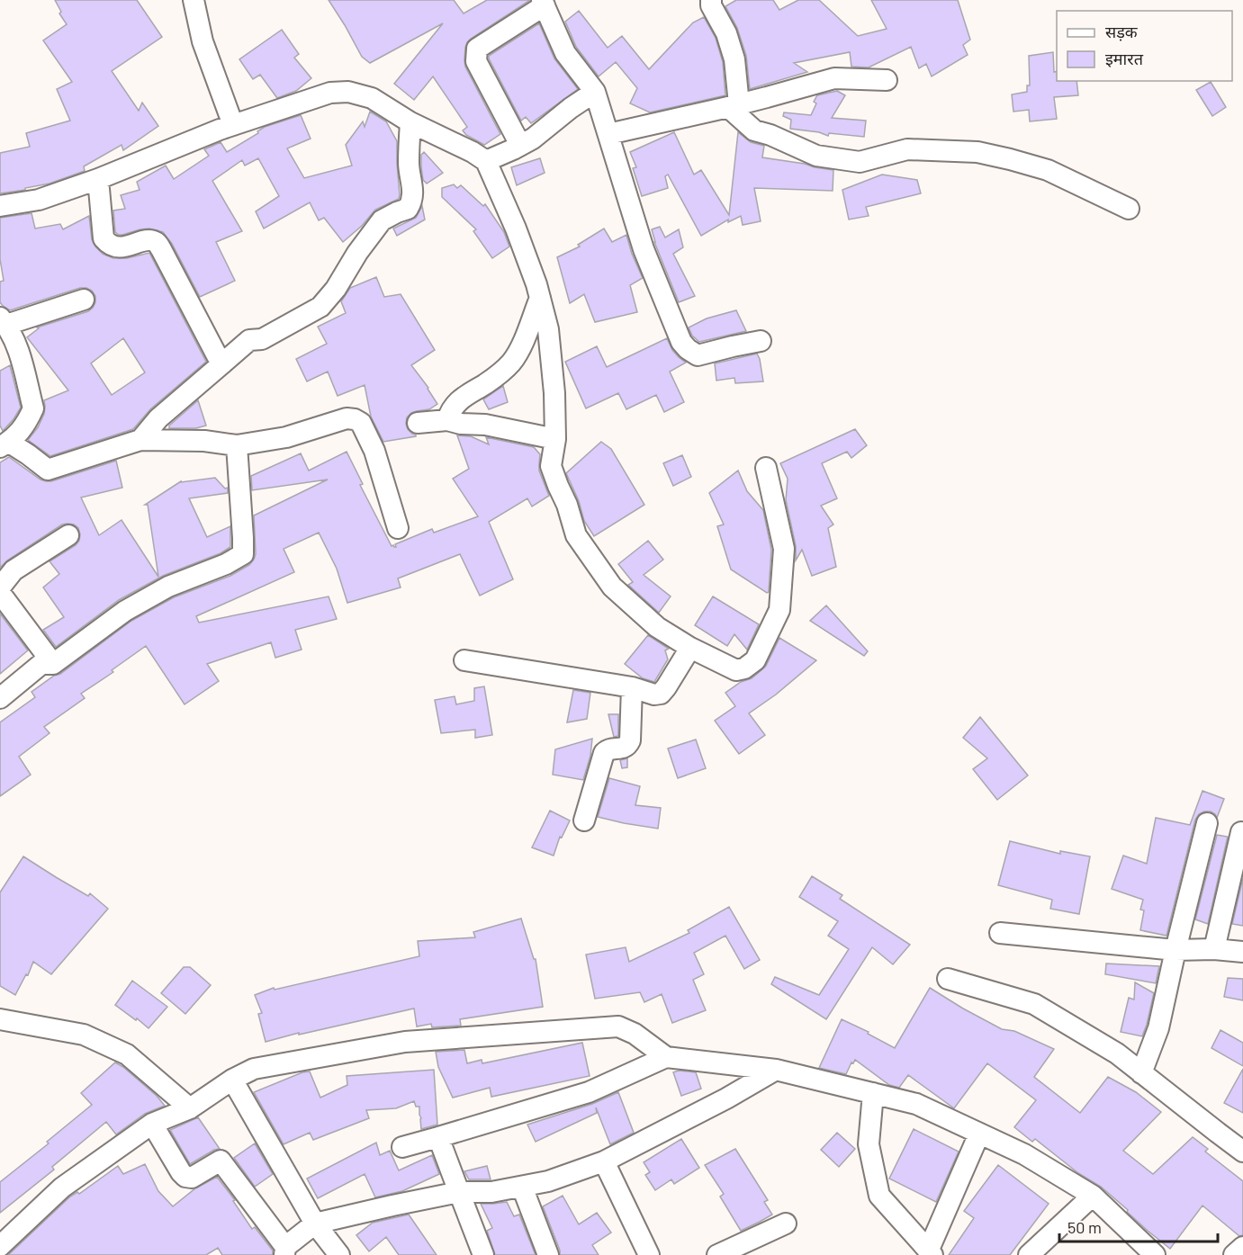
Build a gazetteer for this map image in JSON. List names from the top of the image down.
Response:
{
  "legend": ["सड़क", "इमारत"],
  "scale_bar": "50 m"
}
